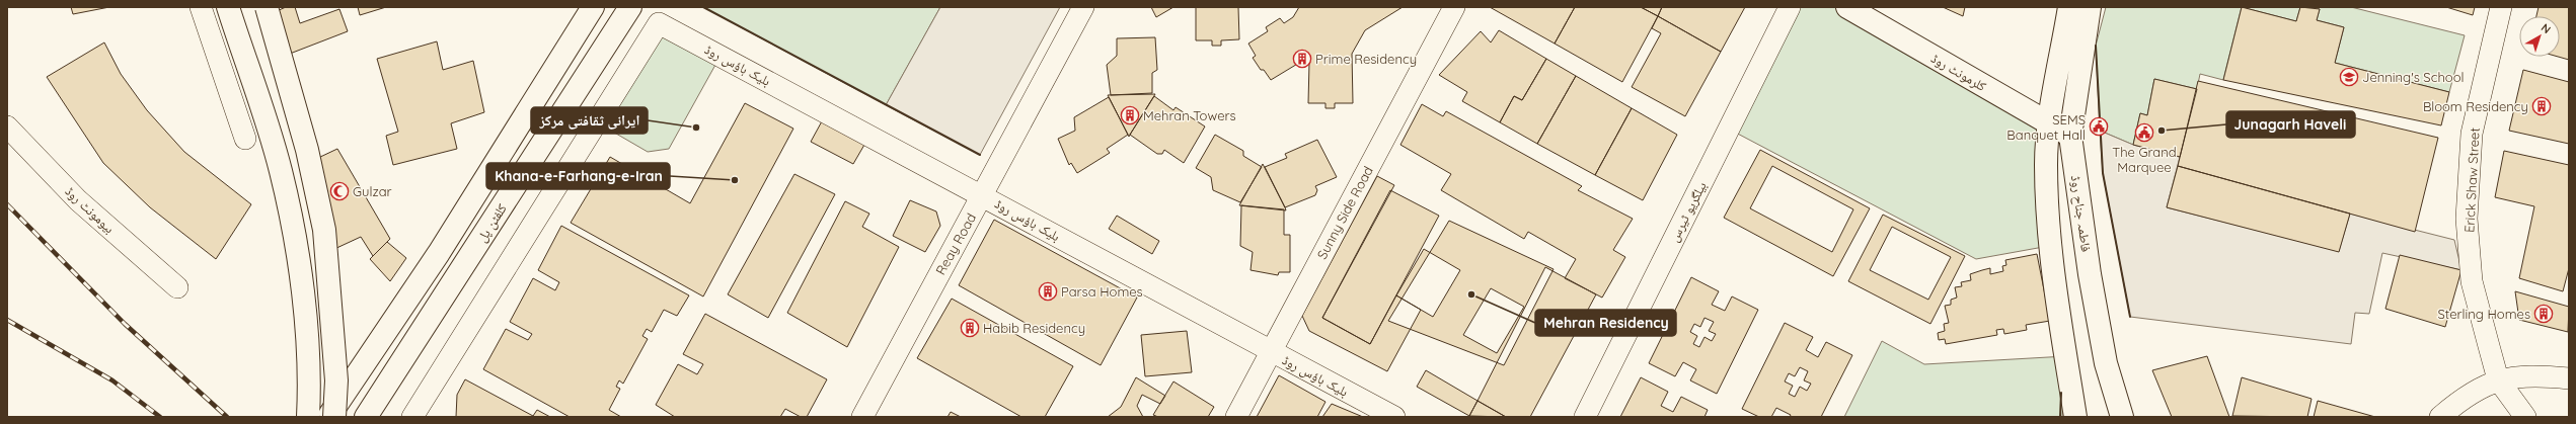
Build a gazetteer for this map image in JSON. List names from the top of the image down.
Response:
{
  "streets": {
    "main road": ["کلرمونٹ روڈ", "فاطمہ جناح روڈ", "کلفٹن پل"],
    "street": [
      "بلیک ہاؤس روڈ",
      "Erick Shaw Street",
      "بیومونٹ روڈ",
      "بیلگریو ٹیرس",
      "Sunny Side Road",
      "Reay Road"
    ]
  },
  "crossings": [
    ["بلیک ہاؤس روڈ", "Sunny Side Road"],
    ["بلیک ہاؤس روڈ", "Reay Road"],
    ["کلرمونٹ روڈ", "فاطمہ جناح روڈ"]
  ],
  "places": {
    "building": [
      "Prime Residency",
      "Bloom Residency",
      "Mehran Towers",
      "Parsa Homes",
      "Sterling Homes",
      "Habib Residency"
    ],
    "school or university": ["Jenning's School"],
    "public building": ["SEMS Banquet Hall", "The Grand Marquee"],
    "other": [
      "ایرانی ثقافتی مرکز",
      "Junagarh Haveli",
      "Khana-e-Farhang-e-Iran",
      "Mehran Residency"
    ],
    "mosque": ["Gulzar"]
  },
  "north": "top right"
}
